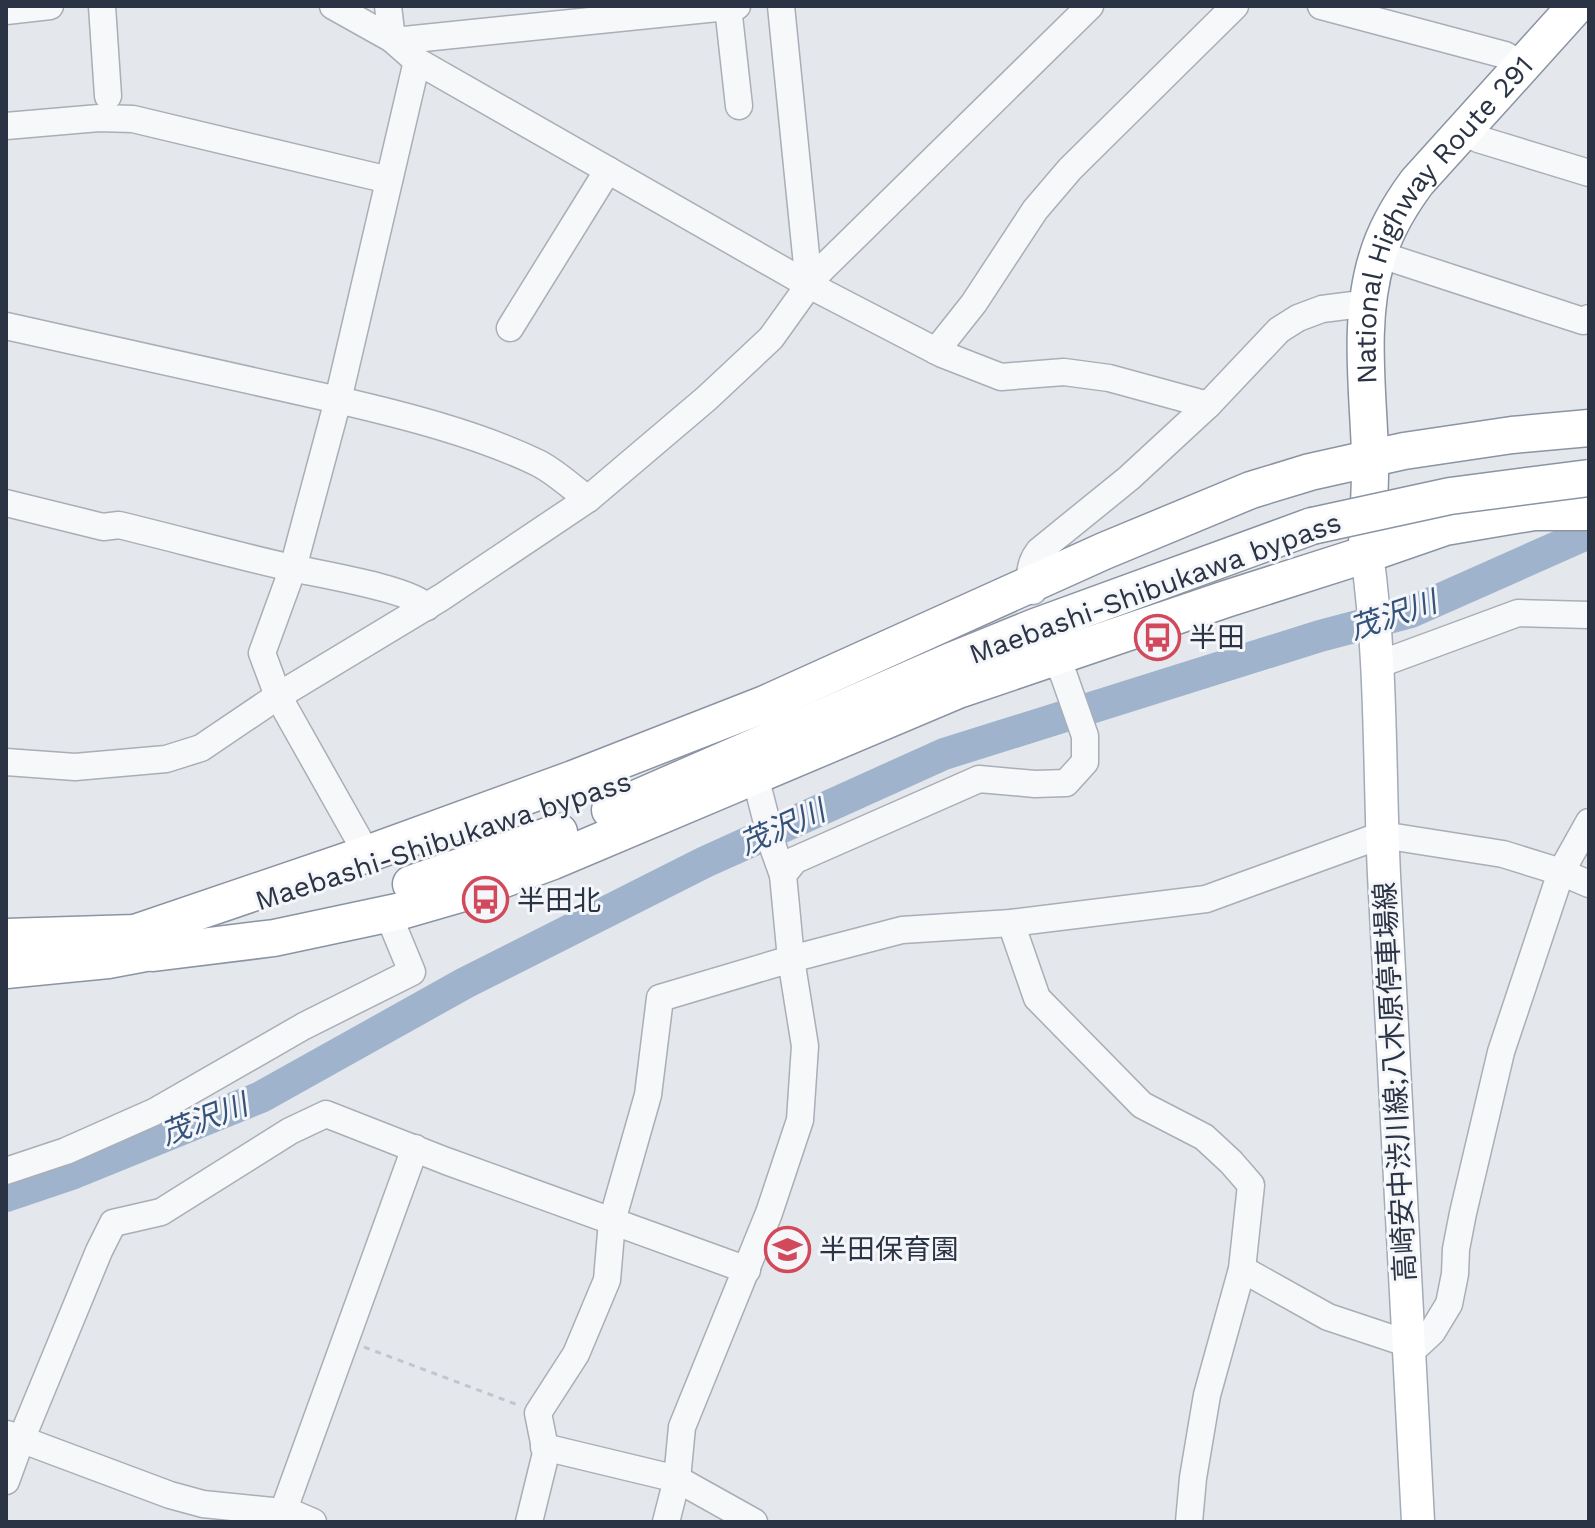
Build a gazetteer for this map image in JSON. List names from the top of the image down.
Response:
{
  "streets": {
    "highway": ["National Highway Route 291", "Maebashi-Shibukawa bypass"],
    "main road": ["高崎安中渋川線;八木原停車場線"]
  },
  "crossings": [
    ["National Highway Route 291", "高崎安中渋川線;八木原停車場線"]
  ],
  "water": ["茂沢川"],
  "places": {
    "bus stop": ["半田", "半田北"],
    "school or university": ["半田保育園"]
  }
}
